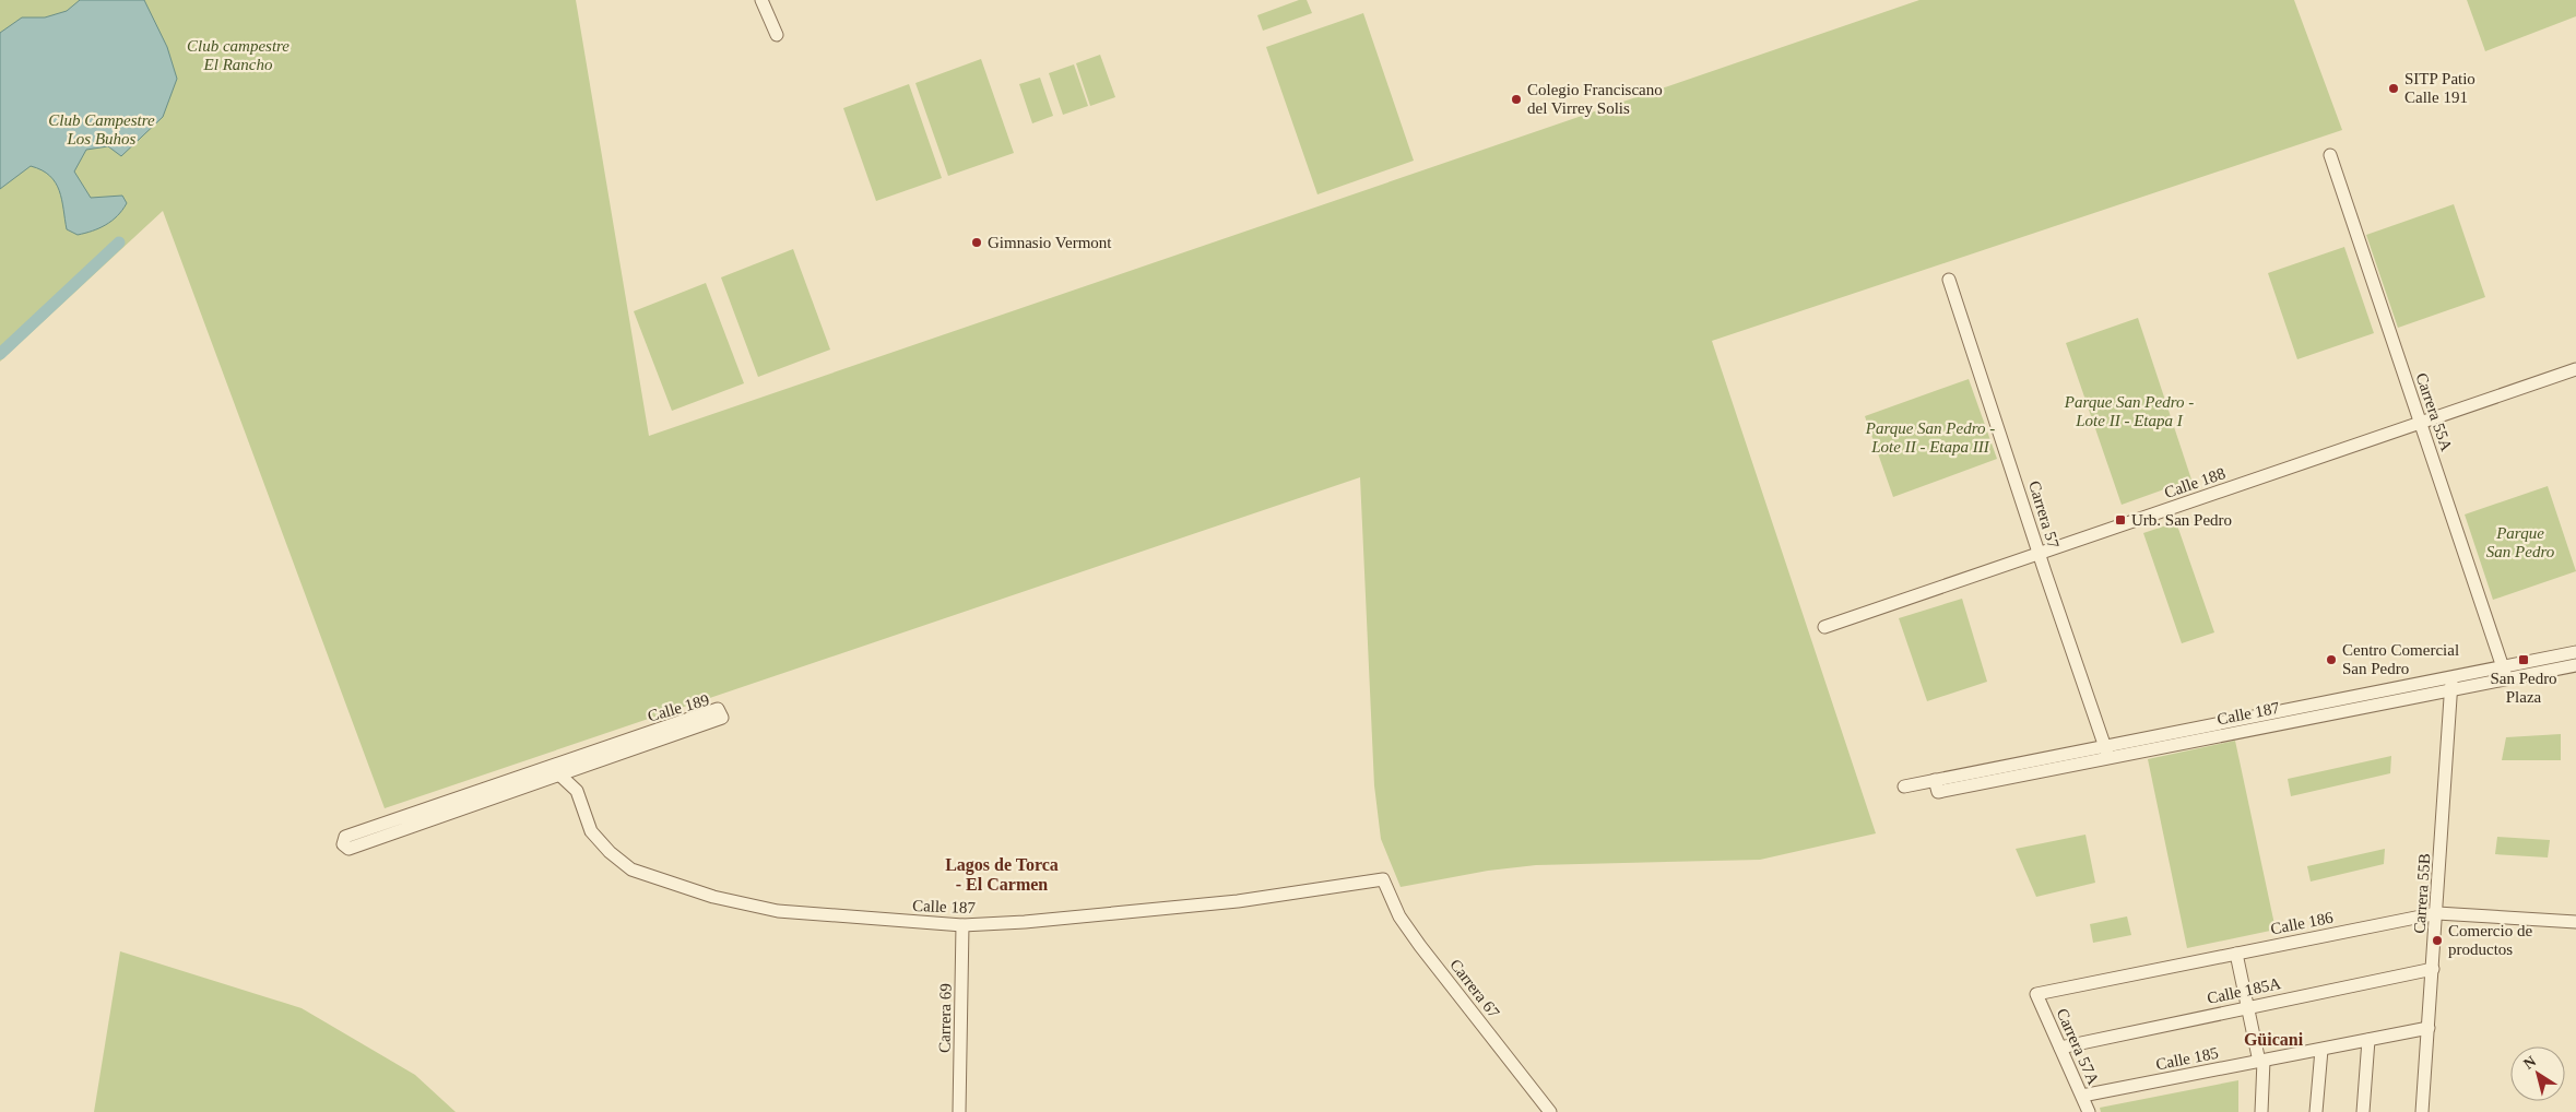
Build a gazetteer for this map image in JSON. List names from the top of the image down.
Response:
{
  "streets": {
    "street": [
      "Carrera 55A",
      "Calle 188",
      "Carrera 57",
      "Calle 189",
      "Calle 187",
      "Carrera 55B",
      "Calle 186",
      "Carrera 67",
      "Calle 185A",
      "Carrera 69",
      "Carrera 57A",
      "Calle 185"
    ]
  },
  "crossings": [
    ["Carrera 55A", "Calle 188"],
    ["Carrera 55A", "Calle 187"],
    ["Calle 188", "Carrera 57"],
    ["Carrera 57", "Calle 187"],
    ["Calle 189", "Calle 187"],
    ["Calle 187", "Carrera 55B"],
    ["Calle 187", "Carrera 67"],
    ["Calle 187", "Carrera 69"],
    ["Carrera 55B", "Calle 186"],
    ["Carrera 55B", "Calle 185A"],
    ["Carrera 55B", "Calle 185"],
    ["Calle 186", "Carrera 57A"],
    ["Calle 185A", "Carrera 57A"],
    ["Carrera 57A", "Calle 185"]
  ],
  "districts": ["Lagos de Torca - El Carmen", "Güicani"],
  "parks": [
    "Club campestre El Rancho",
    "Club Campestre Los Buhos",
    "Parque San Pedro - Lote II - Etapa I",
    "Parque San Pedro - Lote II - Etapa III",
    "Parque San Pedro"
  ],
  "places": {
    "other": [
      "SITP Patio Calle 191",
      "Colegio Franciscano del Virrey Solis",
      "Gimnasio Vermont",
      "Centro Comercial San Pedro",
      "Comercio de productos"
    ],
    "transit": ["Urb. San Pedro", "San Pedro Plaza"]
  },
  "north": "top left"
}
